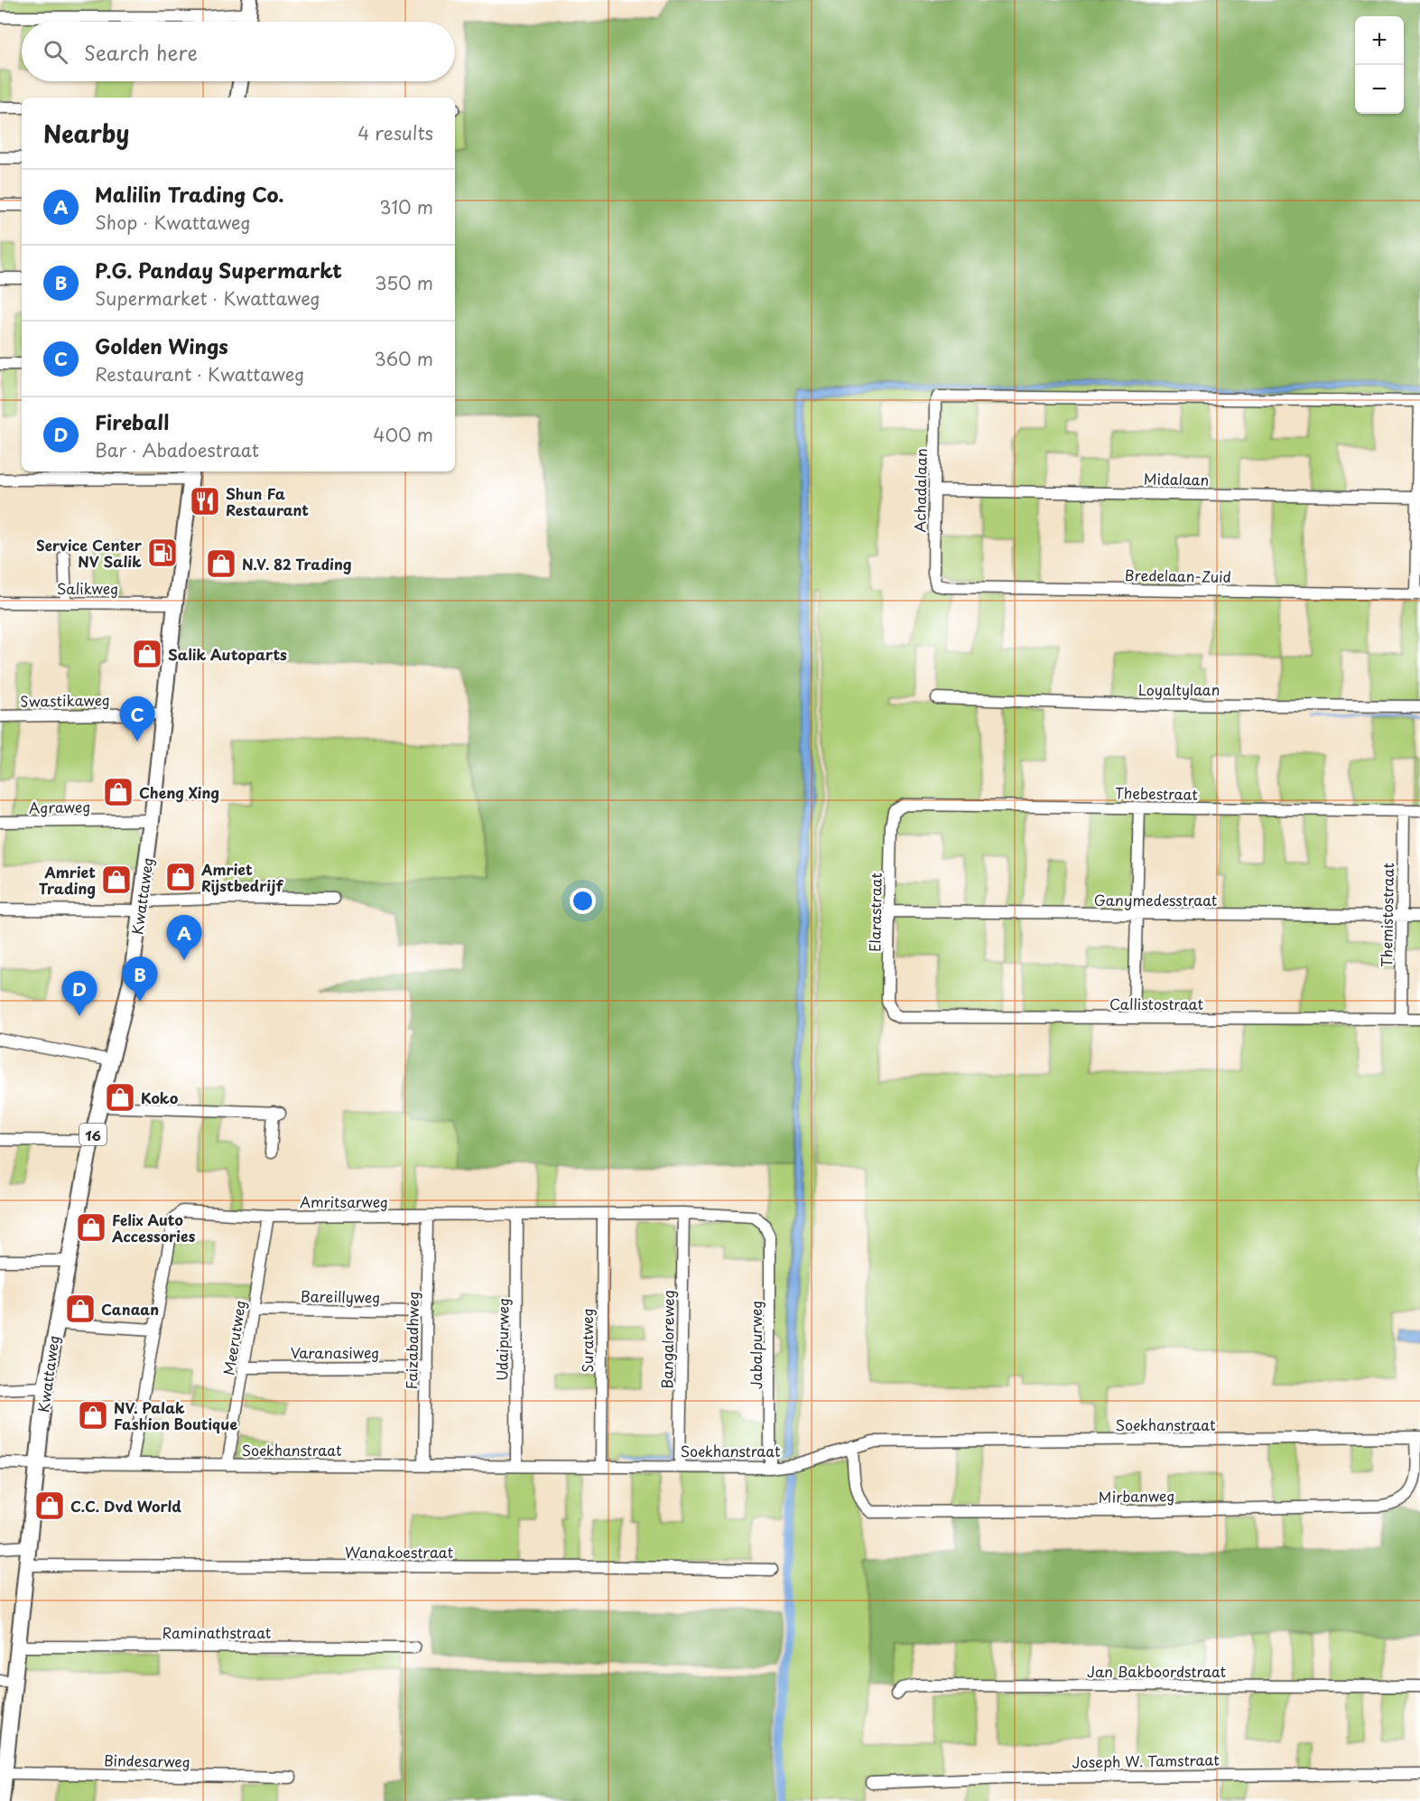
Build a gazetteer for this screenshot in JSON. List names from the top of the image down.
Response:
{
  "streets": {
    "main road": ["Kwattaweg", "16"],
    "street": [
      "Midalaan",
      "Achadalaan",
      "Bredelaan-Zuid",
      "Salikweg",
      "Loyaltylaan",
      "Swastikaweg",
      "Thebestraat",
      "Agraweg",
      "Ganymedesstraat",
      "Elarastraat",
      "Themistostraat",
      "Callistostraat",
      "Amritsarweg",
      "Bareillyweg",
      "Meerutweg",
      "Udaipurweg",
      "Bangaloreweg",
      "Faizabadhweg",
      "Suratweg",
      "Jabalpurweg",
      "Varanasiweg",
      "Soekhanstraat",
      "Mirbanweg",
      "Wanakoestraat",
      "Raminathstraat",
      "Jan Bakboordstraat",
      "Bindesarweg",
      "Joseph W. Tamstraat"
    ]
  },
  "crossings": [
    ["Midalaan", "Achadalaan"],
    ["Achadalaan", "Bredelaan-Zuid"],
    ["Salikweg", "Kwattaweg"],
    ["Swastikaweg", "Kwattaweg"],
    ["Thebestraat", "Elarastraat"],
    ["Thebestraat", "Themistostraat"],
    ["Agraweg", "Kwattaweg"],
    ["Kwattaweg", "Soekhanstraat"],
    ["Kwattaweg", "Wanakoestraat"],
    ["Kwattaweg", "Raminathstraat"],
    ["Kwattaweg", "Bindesarweg"],
    ["Ganymedesstraat", "Elarastraat"],
    ["Ganymedesstraat", "Themistostraat"],
    ["Elarastraat", "Callistostraat"],
    ["Themistostraat", "Callistostraat"],
    ["Amritsarweg", "Meerutweg"],
    ["Amritsarweg", "Udaipurweg"],
    ["Amritsarweg", "Bangaloreweg"],
    ["Amritsarweg", "Faizabadhweg"],
    ["Amritsarweg", "Suratweg"],
    ["Amritsarweg", "Jabalpurweg"],
    ["Amritsarweg", "Soekhanstraat"],
    ["Bareillyweg", "Meerutweg"],
    ["Bareillyweg", "Faizabadhweg"],
    ["Meerutweg", "Varanasiweg"],
    ["Meerutweg", "Soekhanstraat"],
    ["Udaipurweg", "Soekhanstraat"],
    ["Bangaloreweg", "Soekhanstraat"],
    ["Faizabadhweg", "Varanasiweg"],
    ["Faizabadhweg", "Soekhanstraat"],
    ["Suratweg", "Soekhanstraat"],
    ["Jabalpurweg", "Soekhanstraat"],
    ["Soekhanstraat", "Mirbanweg"]
  ],
  "places": {
    "restaurant": ["Shun Fa Restaurant"],
    "fuel station": ["Service Center NV Salik"],
    "shop": [
      "N.V. 82 Trading",
      "Salik Autoparts",
      "Cheng Xing",
      "Amriet Rijstbedrijf",
      "Amriet Trading",
      "Koko",
      "Felix Auto Accessories",
      "Canaan",
      "NV. Palak Fashion Boutique",
      "C.C. Dvd World"
    ]
  },
  "page": {
    "map_buttons": ["+", "−"],
    "search": "Search here",
    "heading": ["Nearby", "4 results"],
    "list": [
      {
        "mark": "A",
        "name": "Malilin Trading Co.",
        "note": "Shop · Kwattaweg",
        "value": "310 m"
      },
      {
        "mark": "B",
        "name": "P.G. Panday Supermarkt",
        "note": "Supermarket · Kwattaweg",
        "value": "350 m"
      },
      {
        "mark": "C",
        "name": "Golden Wings",
        "note": "Restaurant · Kwattaweg",
        "value": "360 m"
      },
      {
        "mark": "D",
        "name": "Fireball",
        "note": "Bar · Abadoestraat",
        "value": "400 m"
      }
    ],
    "pins": [
      "C",
      "A",
      "B",
      "D"
    ]
  }
}
